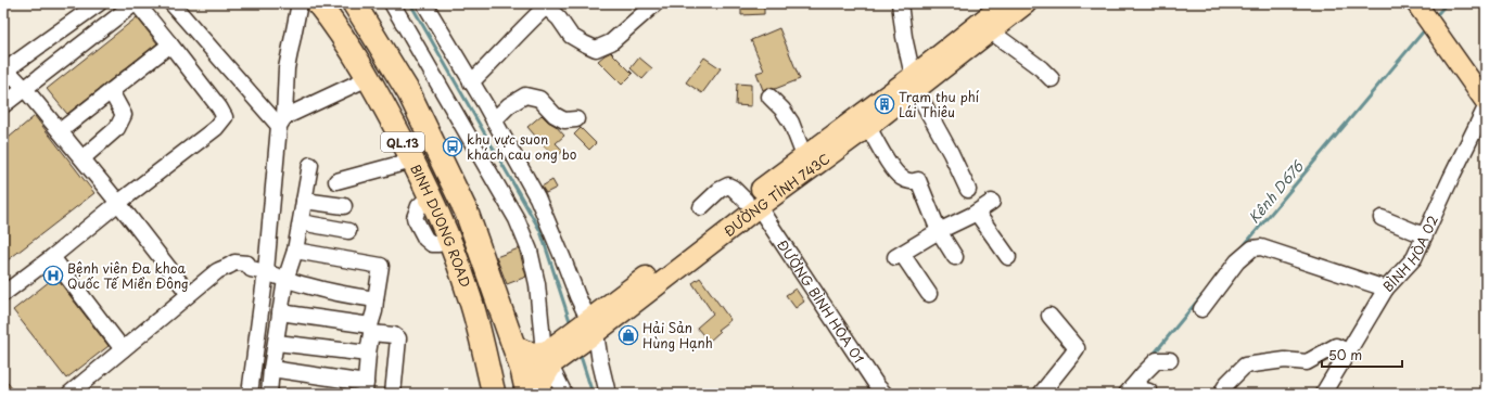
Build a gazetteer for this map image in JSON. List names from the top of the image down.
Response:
{
  "streets": {
    "highway": ["QL.13", "BINH DUONG ROAD"],
    "main road": ["ĐƯỜNG TỈNH 743C"],
    "street": ["BÌNH HÒA 02", "ĐƯỜNG BÌNH HÒA 01"]
  },
  "crossings": [
    ["ĐƯỜNG TỈNH 743C", "ĐƯỜNG BÌNH HÒA 01"]
  ],
  "water": ["Kênh D676"],
  "places": {
    "building": ["Trạm thu phí Lái Thiêu"],
    "bus stop": ["khu vực suon khách cau ong bo"],
    "hospital": ["Bệnh viện Đa khoa Quốc Tế Miền Đông"],
    "shop": ["Hải Sản Hùng Hạnh"]
  },
  "scale_bar": "50 m"
}
